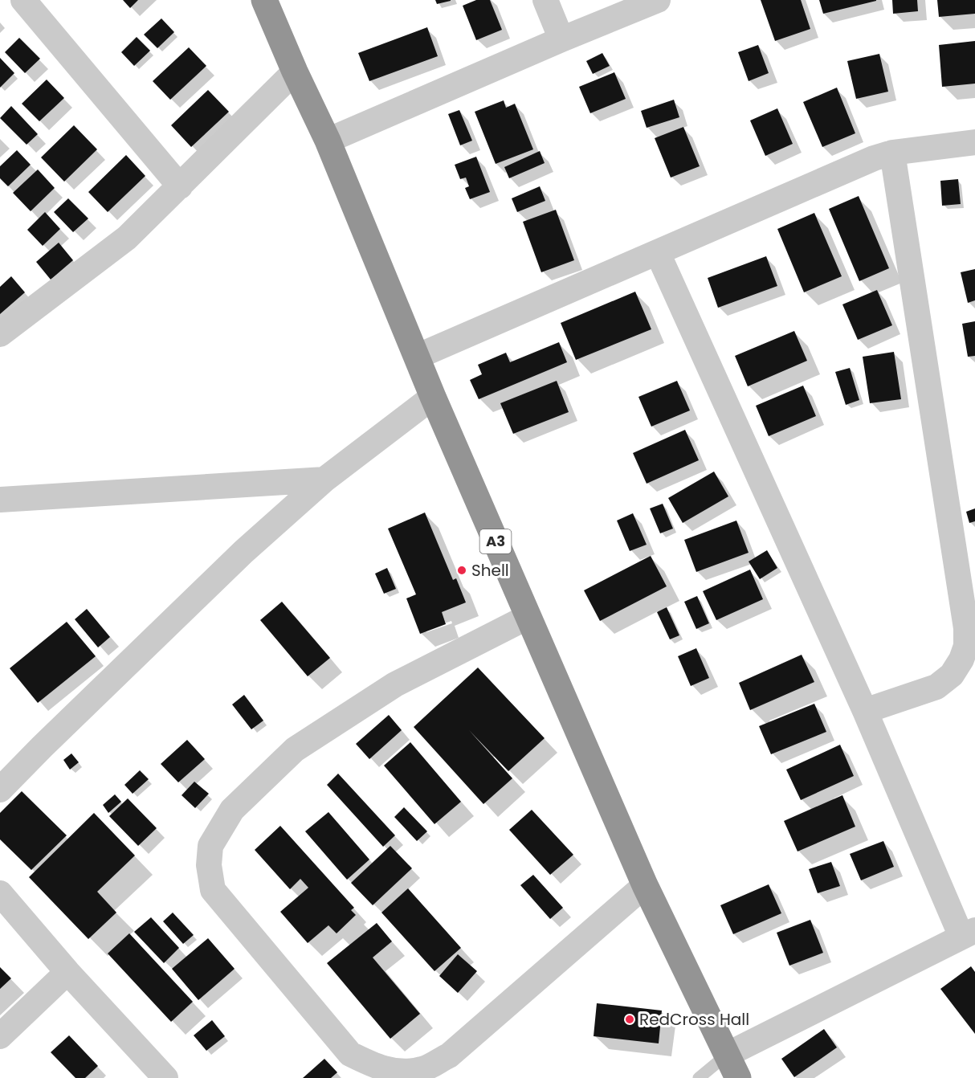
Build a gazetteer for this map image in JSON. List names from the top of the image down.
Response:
{
  "streets": {
    "highway": ["A3"]
  },
  "places": ["Shell", "RedCross Hall"]
}
